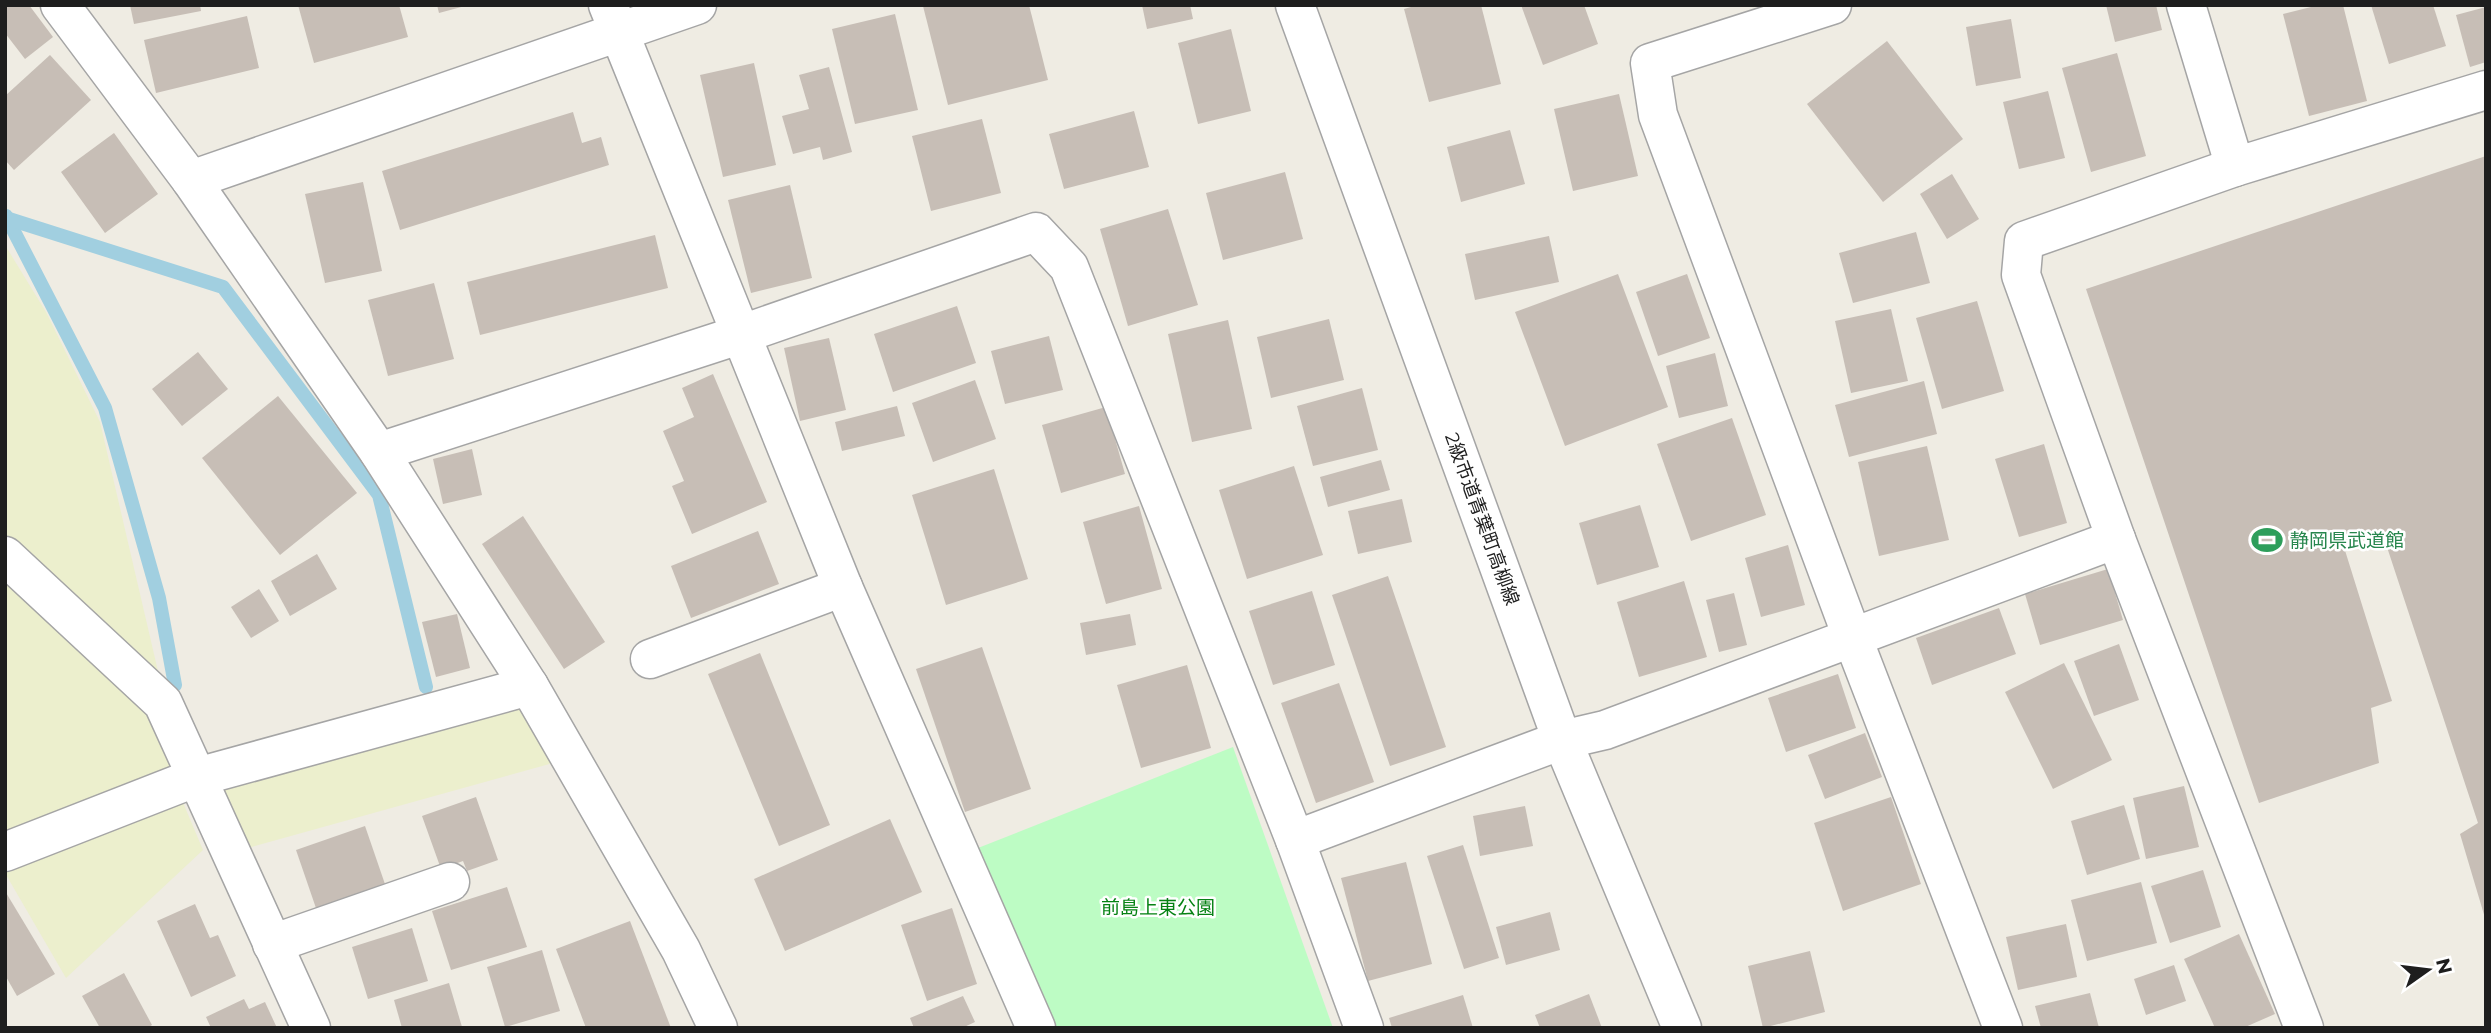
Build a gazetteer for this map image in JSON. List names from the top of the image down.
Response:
{
  "streets": {
    "street": ["2級市道青葉町高柳線"]
  },
  "parks": ["前島上東公園"],
  "places": {
    "sports": ["静岡県武道館"]
  },
  "north": "right"
}
